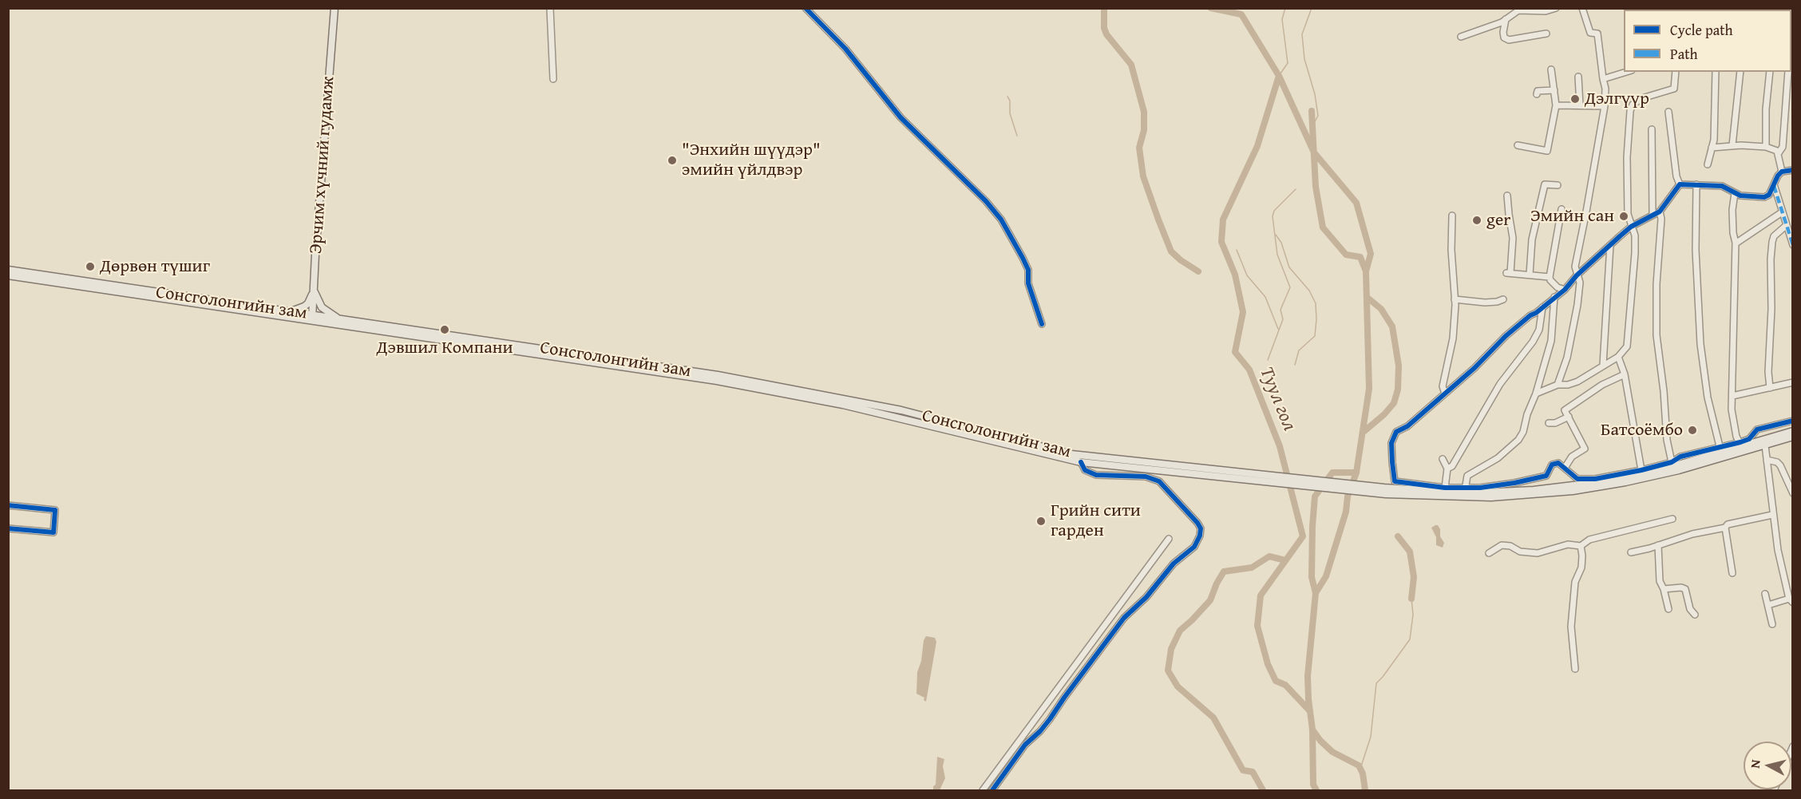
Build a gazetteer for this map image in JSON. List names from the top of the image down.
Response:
{
  "streets": {
    "main road": ["Эрчим хүчний гудамж", "Сонсголонгийн зам"]
  },
  "crossings": [
    ["Эрчим хүчний гудамж", "Сонсголонгийн зам"]
  ],
  "water": ["Туул гол"],
  "places": [
    "Дэлгүүр",
    "\"Энхийн шүүдэр\" эмийн үйлдвэр",
    "Эмийн сан",
    "ger",
    "Дөрвөн түшиг",
    "Дэвшил Компани",
    "Батсоёмбо",
    "Грийн сити гарден"
  ],
  "legend": ["Cycle path", "Path"],
  "north": "left"
}
